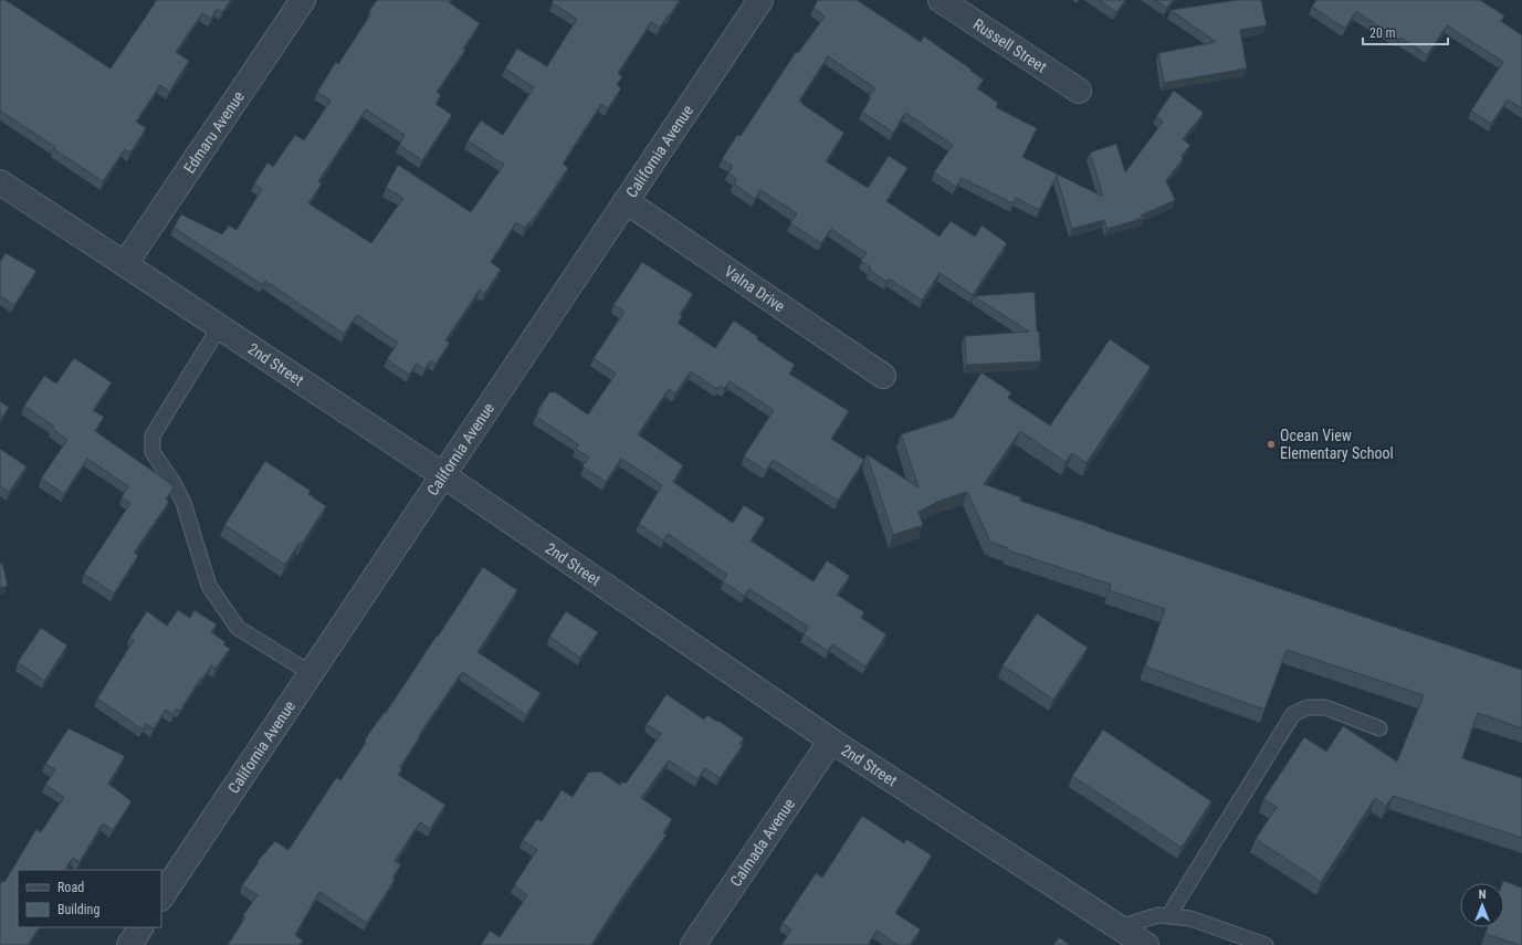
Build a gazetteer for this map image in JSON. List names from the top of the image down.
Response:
{
  "streets": {
    "street": [
      "Russell Street",
      "Edmaru Avenue",
      "California Avenue",
      "Valna Drive",
      "2nd Street",
      "Calmada Avenue"
    ]
  },
  "crossings": [
    ["Edmaru Avenue", "2nd Street"],
    ["California Avenue", "Valna Drive"],
    ["California Avenue", "2nd Street"],
    ["2nd Street", "Calmada Avenue"]
  ],
  "places": ["Ocean View Elementary School"],
  "legend": ["Road", "Building"],
  "scale_bar": "20 m",
  "north": "top"
}
